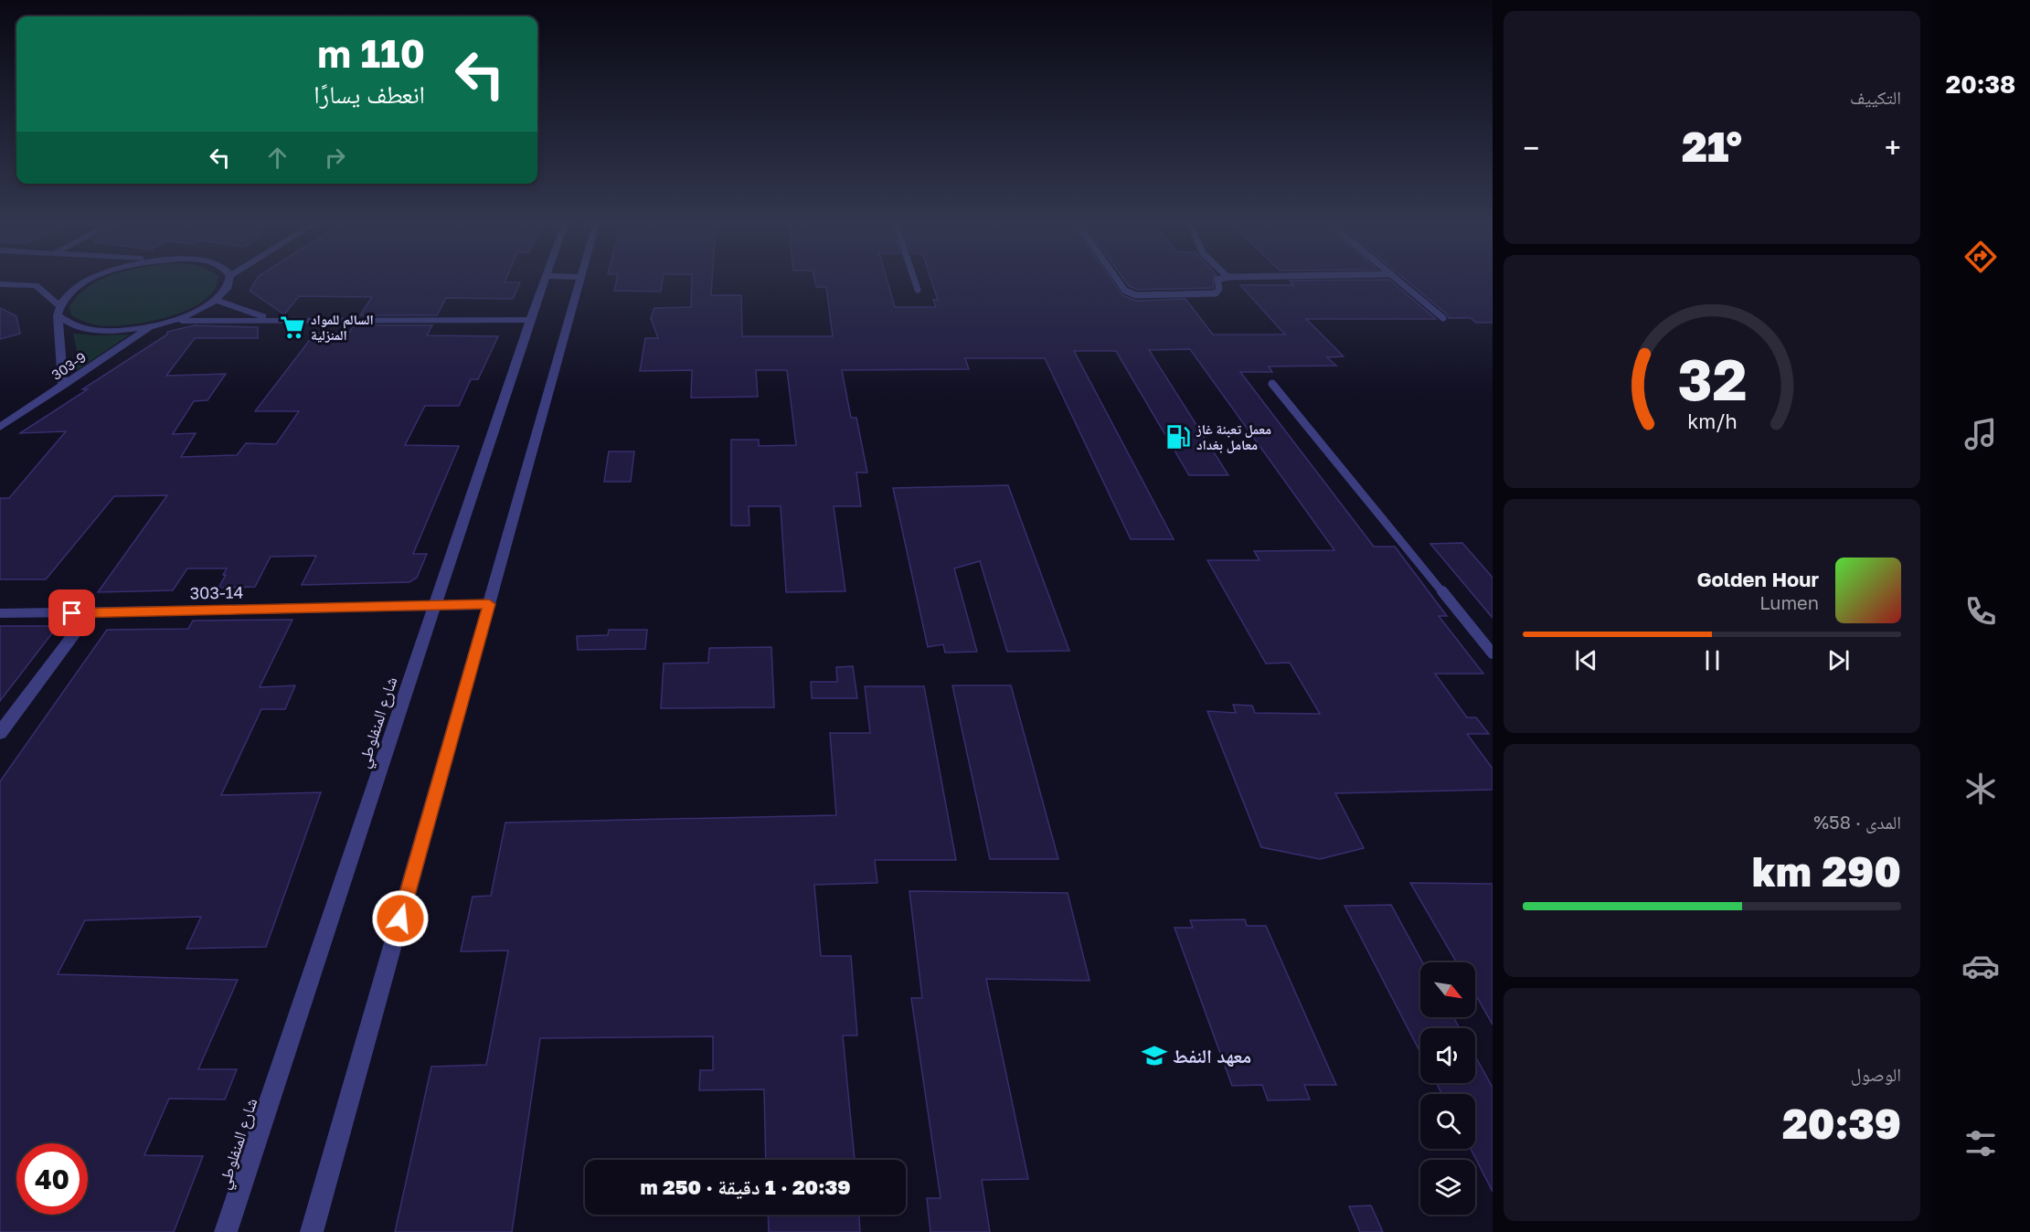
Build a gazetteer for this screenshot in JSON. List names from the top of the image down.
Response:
{
  "streets": {
    "street": ["303-9", "303-14", "شارع المنفلوطي"]
  },
  "crossings": [
    ["303-14", "شارع المنفلوطي"]
  ],
  "places": {
    "supermarket": ["السالم للمواد المنزلية"],
    "fuel station": ["معمل تعبئة غاز معامل بغداد"],
    "school or university": ["معهد النفط"]
  },
  "north": "bottom right",
  "page": {
    "tabs": "20:38",
    "tile": [
      "التكييف",
      ["المدى · 58%", "290 km"],
      ["الوصول", "20:39"]
    ],
    "turn": ["110 m", "انعطف يسارًا"],
    "heat": ["−", "21°", "+"],
    "song": ["Golden Hour", "Lumen"],
    "limit": "40",
    "trip": "20:39 · 1 دقيقة · 250 m",
    "gauge": ["32", "km/h"]
  }
}
